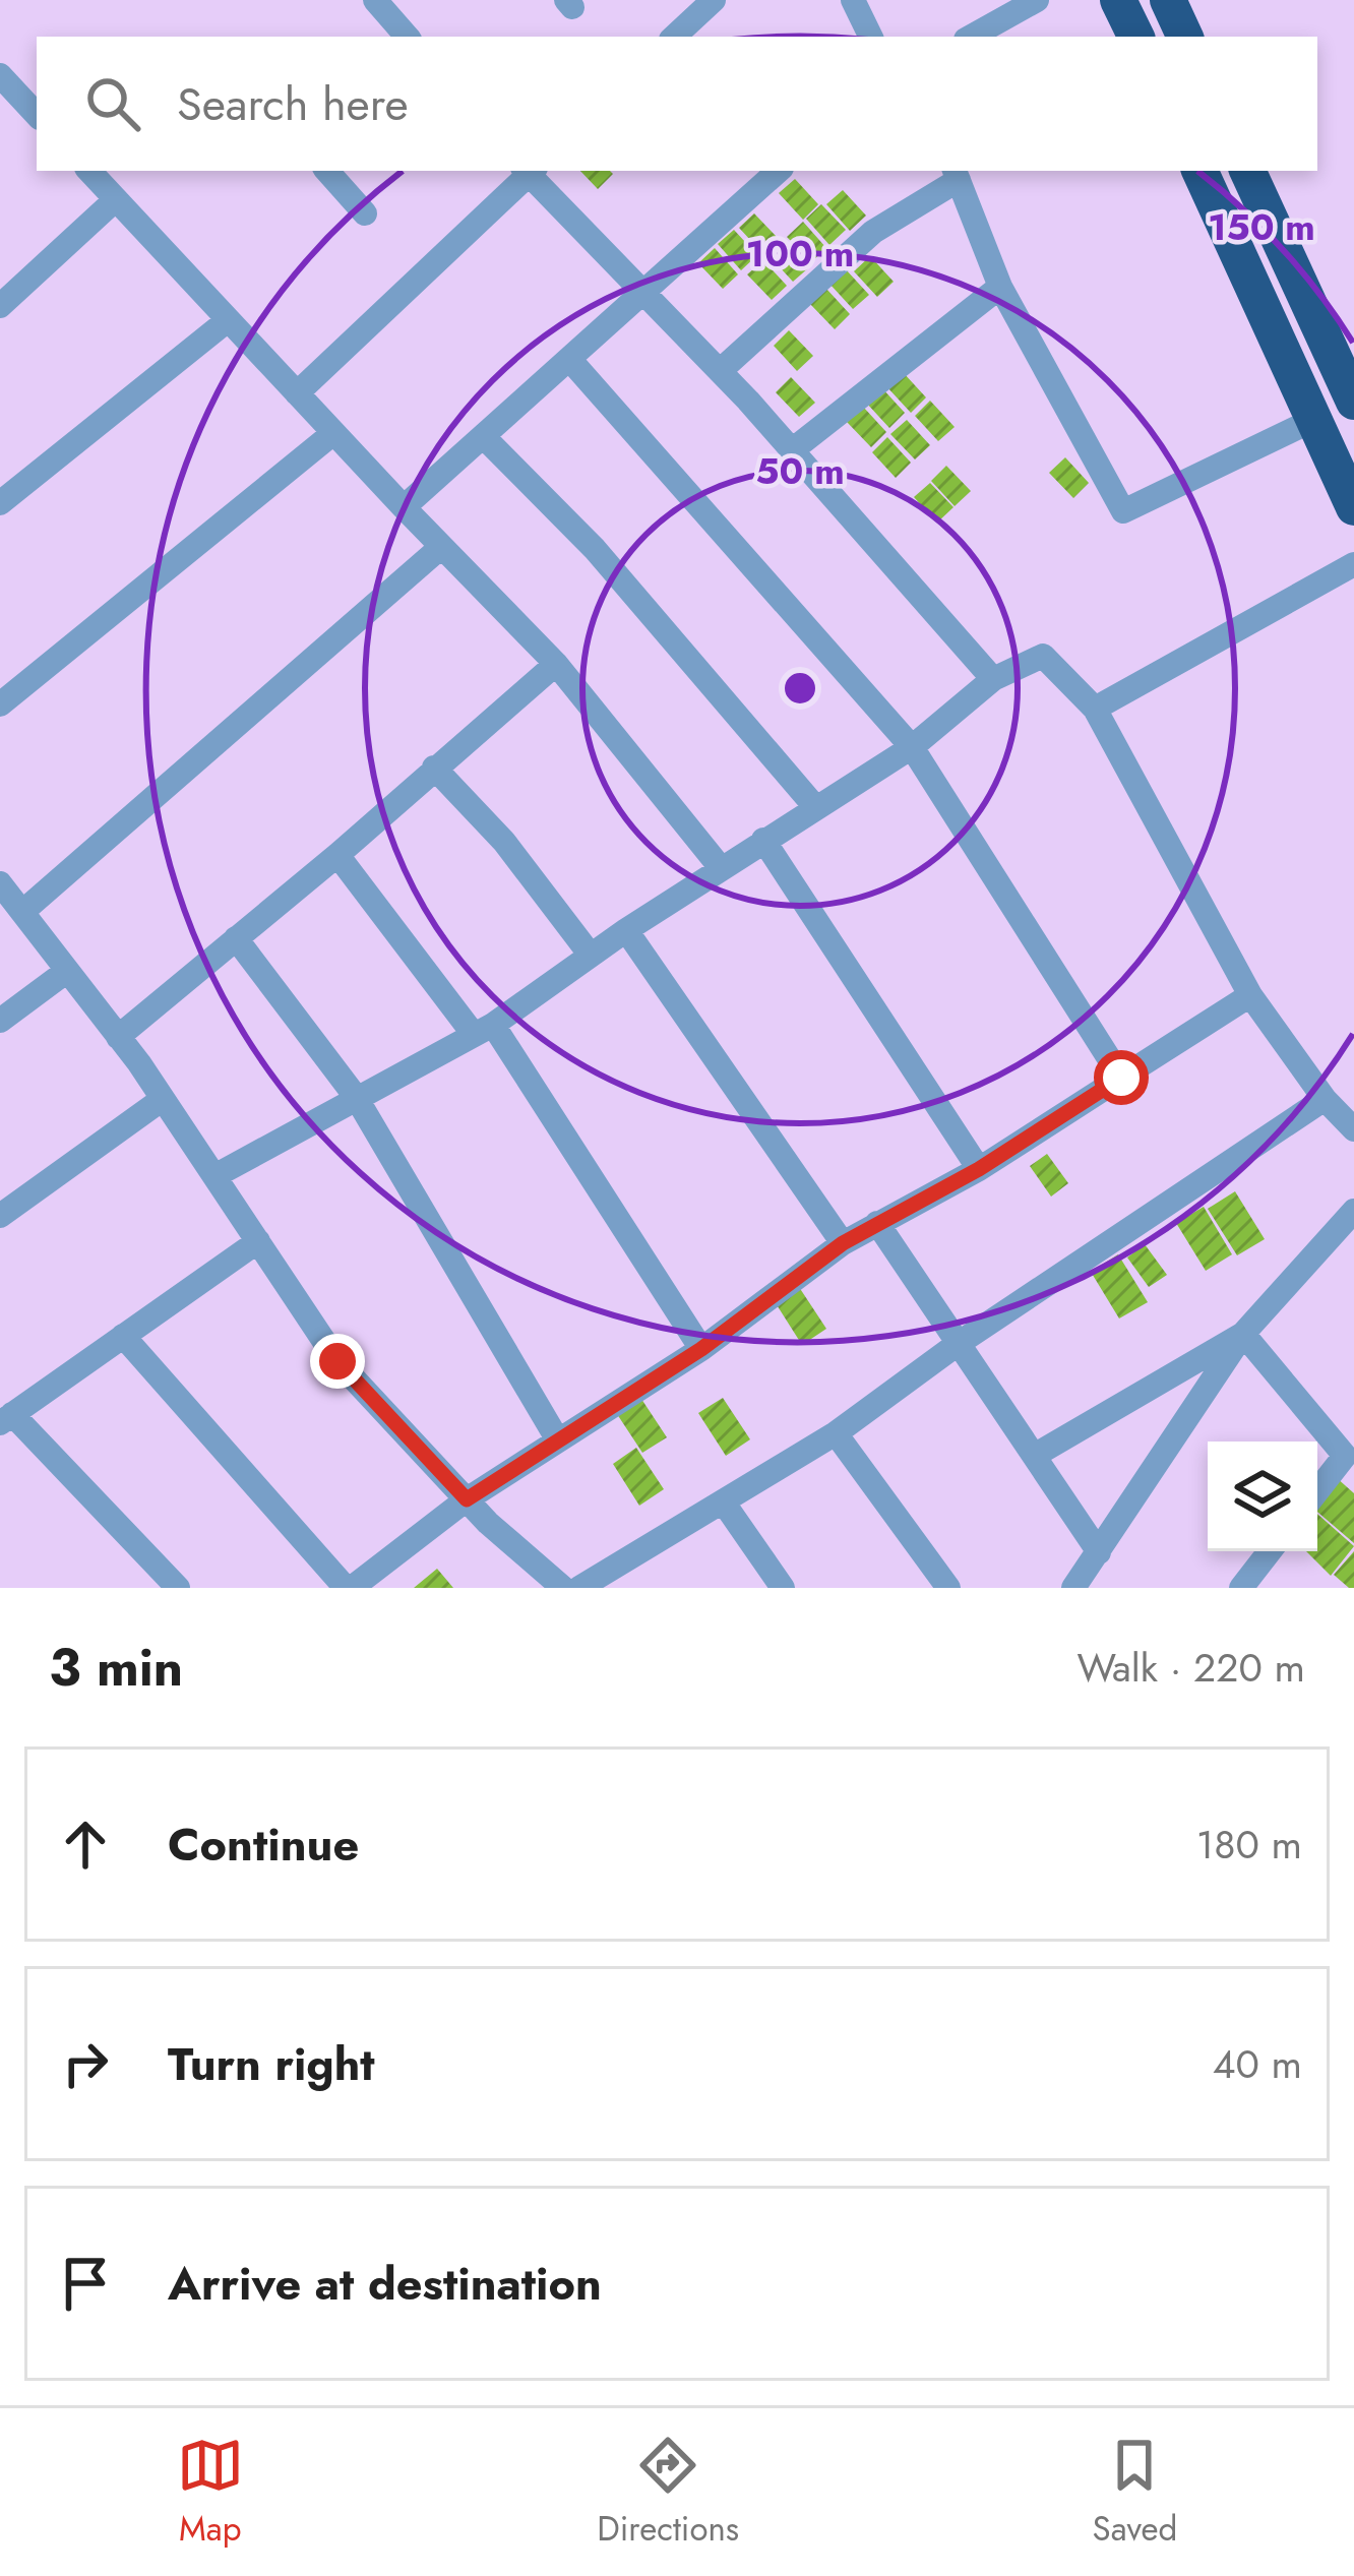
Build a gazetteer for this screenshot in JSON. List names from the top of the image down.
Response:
{
  "page": {
    "search": "Search here",
    "heading": ["3 min", "Walk · 220 m"],
    "list": [
      ["Continue", "180 m"],
      ["Turn right", "40 m"],
      "Arrive at destination"
    ],
    "nav": ["Map", "Directions", "Saved"]
  },
  "rings": ["150 m", "100 m", "50 m"]
}
